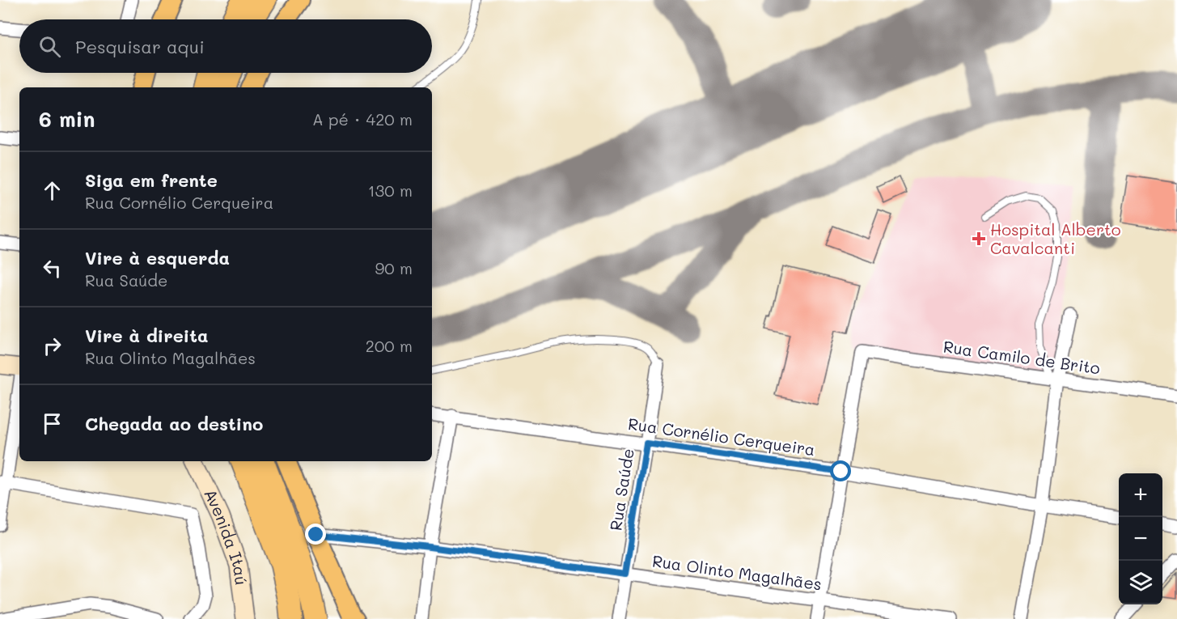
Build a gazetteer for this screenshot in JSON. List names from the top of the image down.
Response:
{
  "streets": {
    "main road": ["Avenida Itaú"],
    "street": [
      "Rua Camilo de Brito",
      "Rua Cornélio Cerqueira",
      "Rua Saúde",
      "Rua Olinto Magalhães"
    ]
  },
  "crossings": [
    ["Rua Camilo de Brito", "Rua Cornélio Cerqueira"],
    ["Rua Cornélio Cerqueira", "Rua Saúde"],
    ["Rua Saúde", "Rua Olinto Magalhães"]
  ],
  "places": {
    "health": ["Hospital Alberto Cavalcanti"]
  },
  "page": {
    "search": "Pesquisar aqui",
    "heading": ["6 min", "A pé · 420 m"],
    "list": [
      ["Siga em frente", "Rua Cornélio Cerqueira", "130 m"],
      ["Vire à esquerda", "Rua Saúde", "90 m"],
      ["Vire à direita", "Rua Olinto Magalhães", "200 m"],
      "Chegada ao destino"
    ],
    "map_buttons": ["+", "−"]
  }
}
